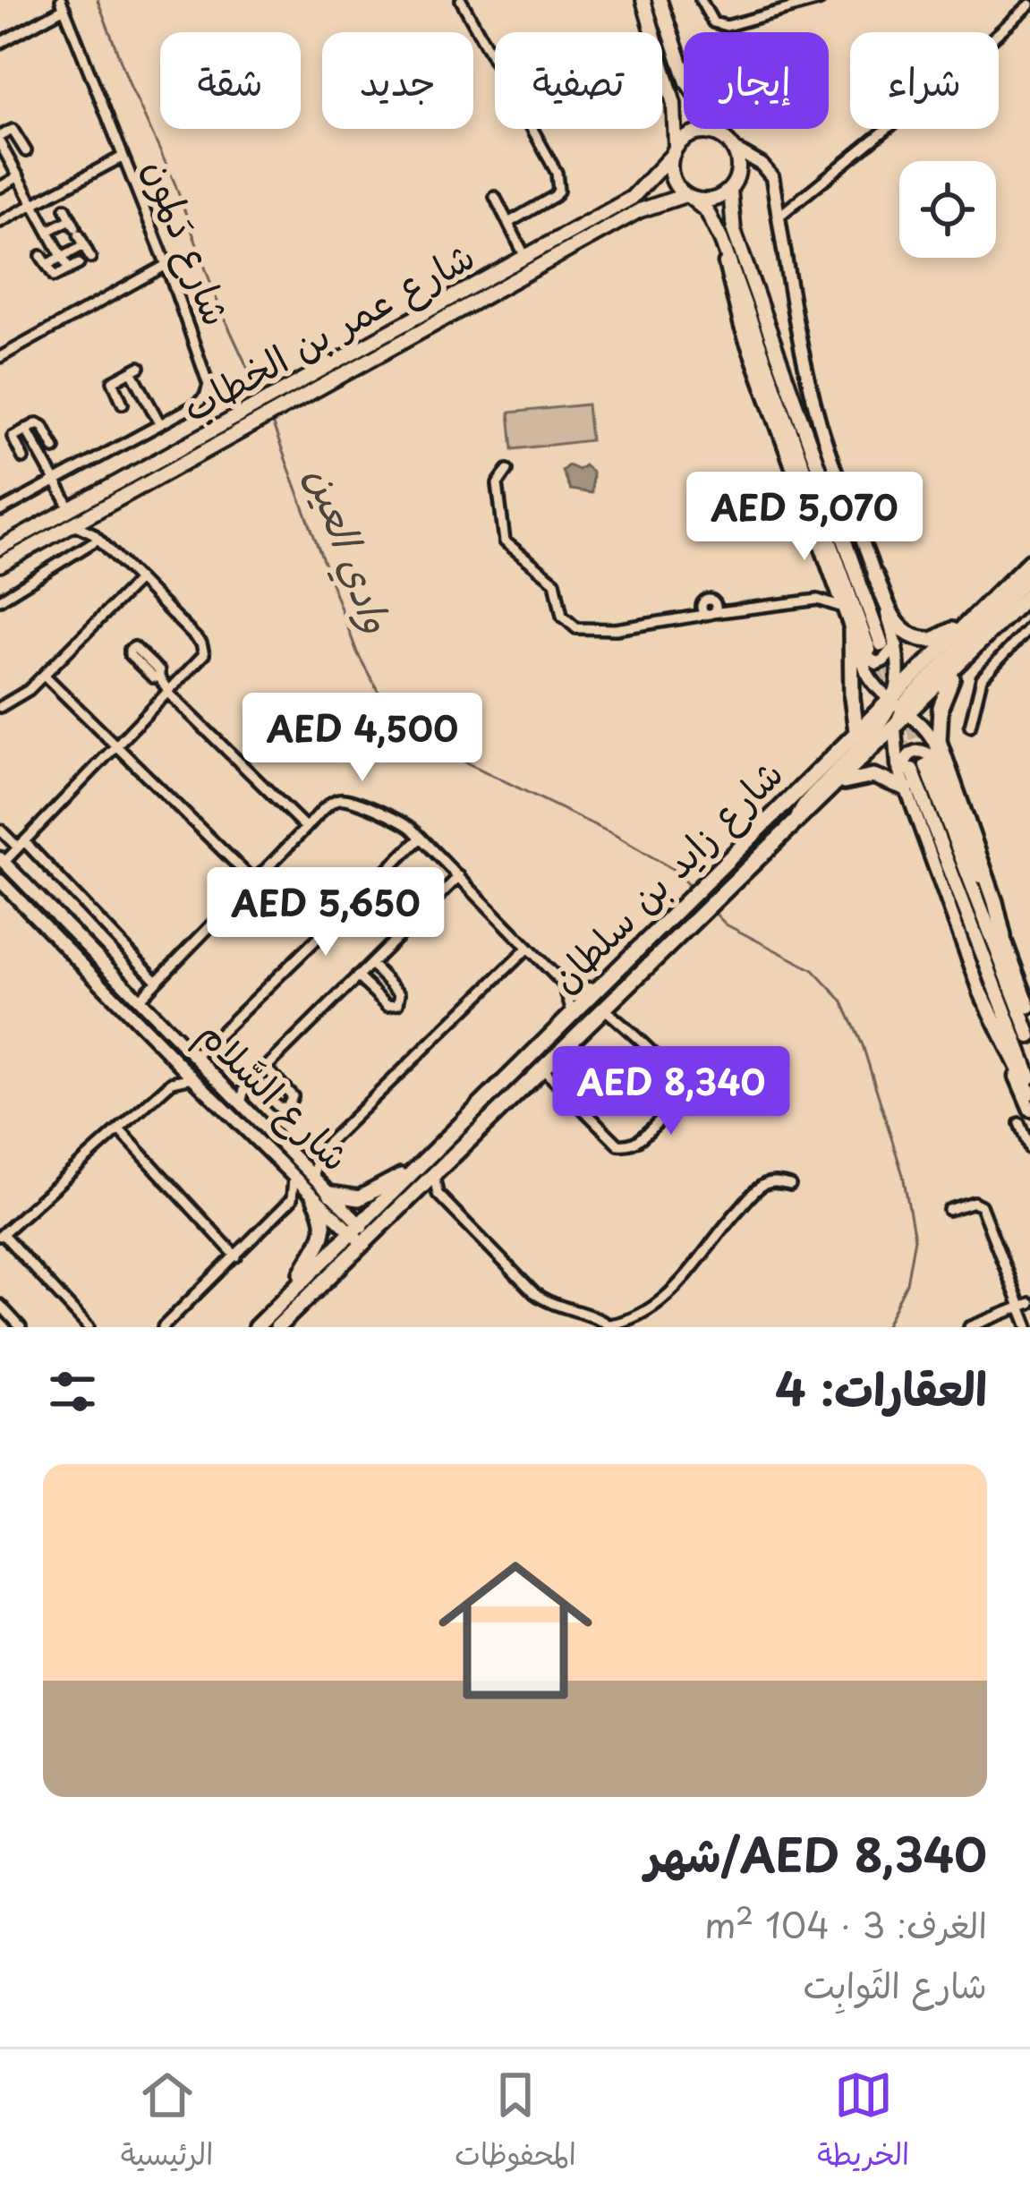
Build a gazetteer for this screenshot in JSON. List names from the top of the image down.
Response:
{
  "streets": {
    "highway": ["شارع زايد بن سلطان"],
    "main road": ["شارع عمر بن الخطاب", "شارع السَّلام"],
    "street": ["شارع دَلمون"]
  },
  "crossings": [
    ["شارع زايد بن سلطان", "شارع السَّلام"]
  ],
  "water": ["وادي العين"],
  "page": {
    "chip": [
      "شراء",
      "إيجار",
      "تصفية",
      "جديد",
      "شقة"
    ],
    "price": [
      "AED 5,070",
      "AED 4,500",
      "AED 5,650",
      "AED 8,340"
    ],
    "heading": "العقارات: 4",
    "list": [
      {
        "name": "AED 8,340/شهر",
        "note": "الغرف: 3 · 104 m² · شارع الثَوابِت"
      }
    ],
    "tabs": ["الخريطة", "المحفوظات", "الرئيسية"]
  }
}
